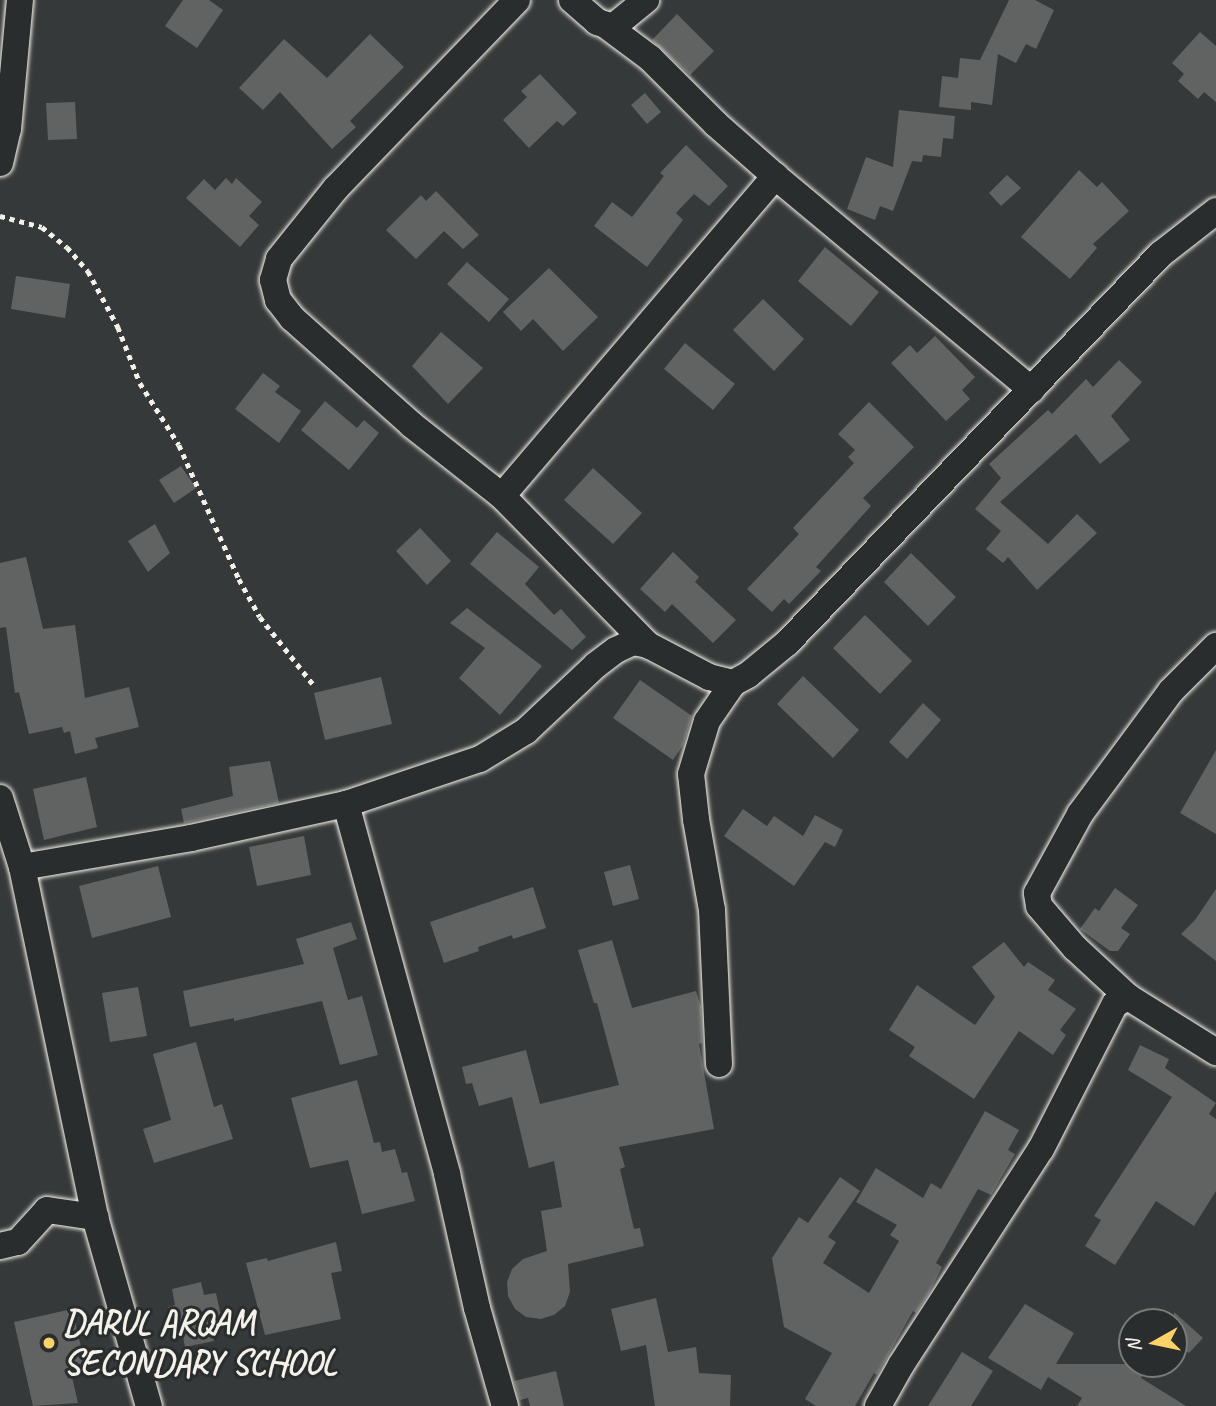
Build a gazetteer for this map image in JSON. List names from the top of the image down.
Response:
{
  "places": ["DARUL ARQAM SECONDARY SCHOOL"],
  "north": "left"
}
